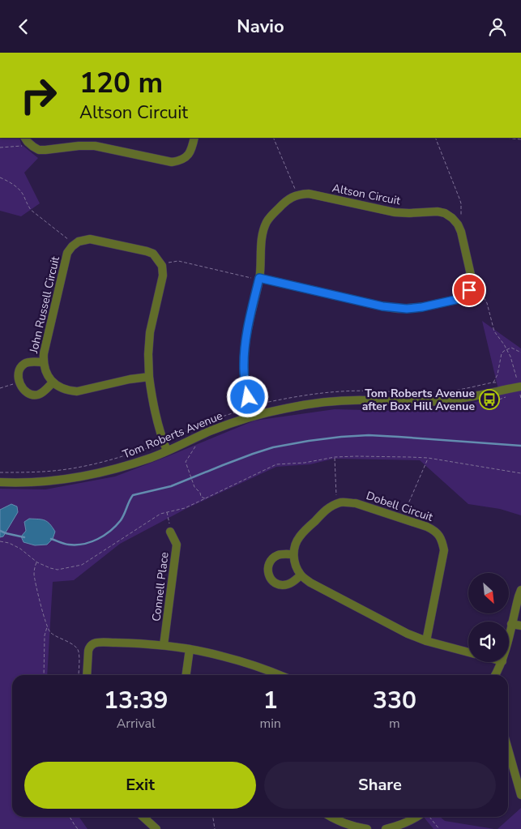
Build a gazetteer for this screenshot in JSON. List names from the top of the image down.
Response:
{
  "streets": {
    "street": [
      "Altson Circuit",
      "John Russell Circuit",
      "Tom Roberts Avenue",
      "Dobell Circuit",
      "Connell Place"
    ]
  },
  "places": {
    "bus stop": ["Tom Roberts Avenue after Box Hill Avenue"]
  },
  "north": "bottom right",
  "page": {
    "header": "Navio",
    "turn": ["120 m", "Altson Circuit"],
    "eta": [
      "13:39",
      "Arrival",
      "1",
      "min",
      "330",
      "m"
    ],
    "buttons": ["Exit", "Share"]
  }
}
